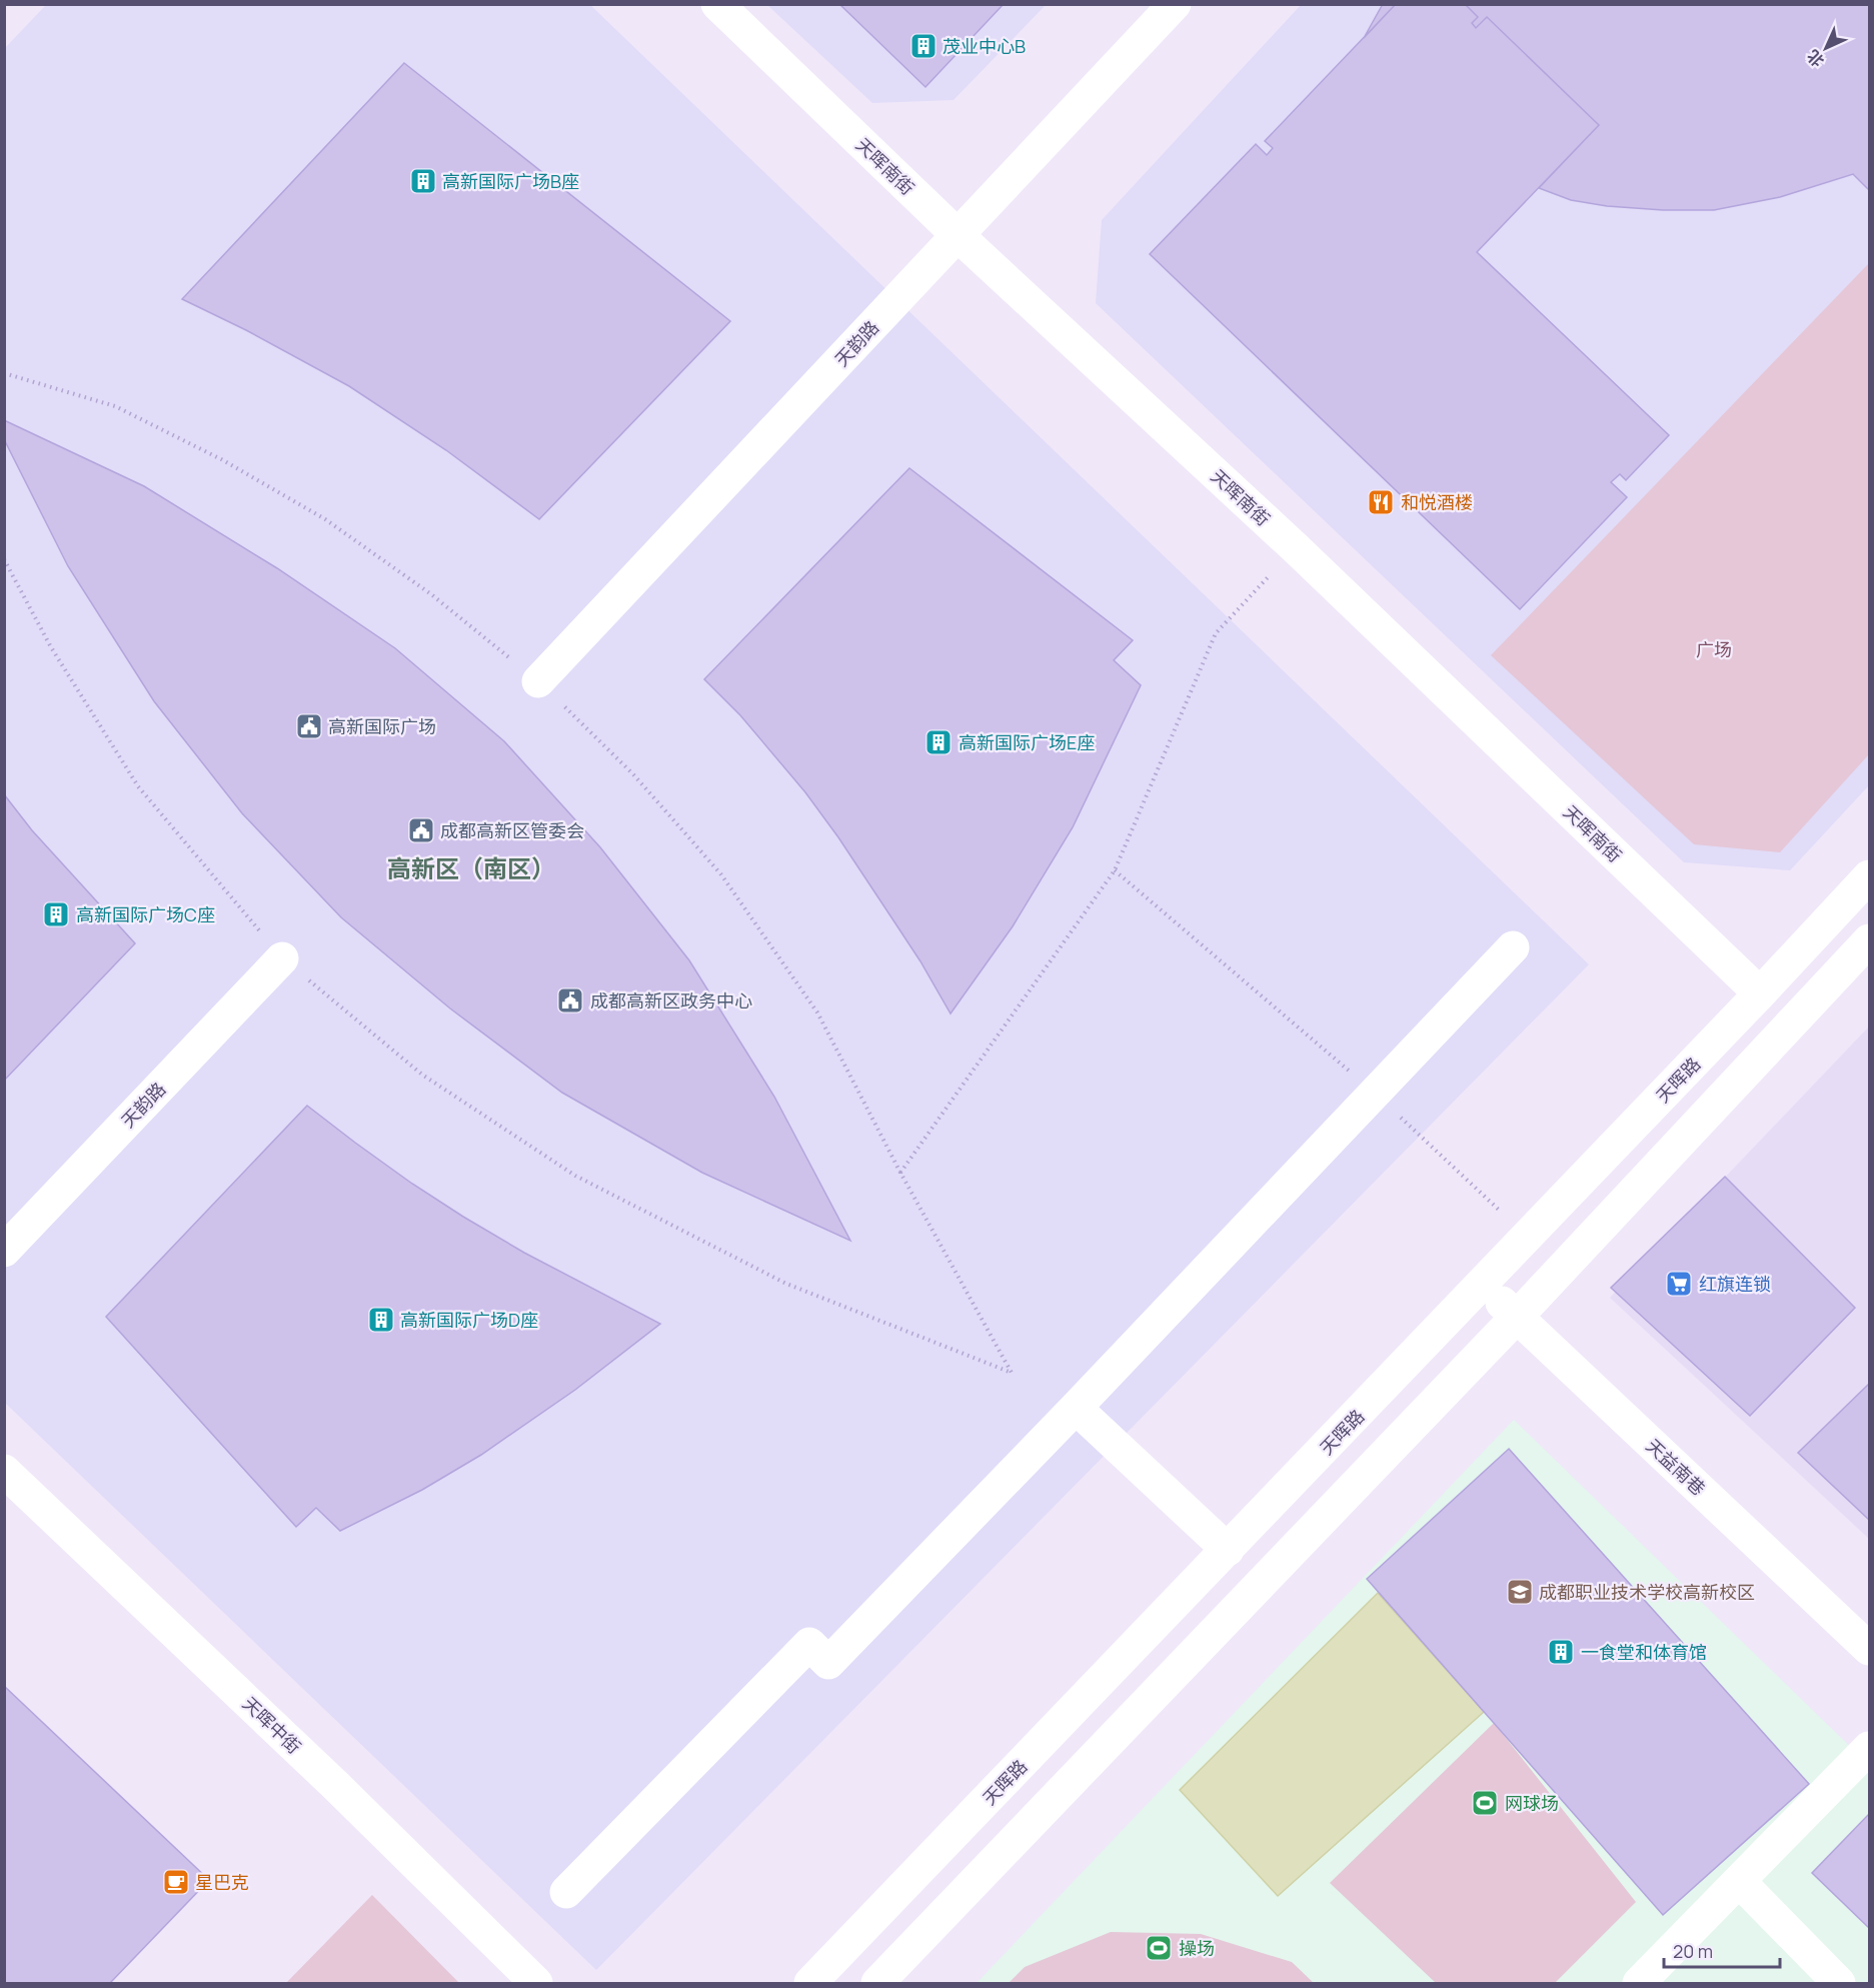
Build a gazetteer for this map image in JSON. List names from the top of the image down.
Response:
{
  "streets": {
    "street": [
      "天晖南街",
      "天韵路",
      "天晖路",
      "天益南巷",
      "天晖中街"
    ]
  },
  "crossings": [
    ["天晖南街", "天韵路"],
    ["天晖南街", "天晖路"],
    ["天晖路", "天益南巷"]
  ],
  "districts": ["高新区（南区）"],
  "parks": ["广场"],
  "places": {
    "building": [
      "茂业中心B",
      "高新国际广场B座",
      "高新国际广场E座",
      "高新国际广场C座",
      "高新国际广场D座",
      "一食堂和体育馆"
    ],
    "restaurant": ["和悦酒楼"],
    "public building": ["高新国际广场", "成都高新区管委会", "成都高新区政务中心"],
    "supermarket": ["红旗连锁"],
    "school or university": ["成都职业技术学校高新校区"],
    "sports": ["网球场", "操场"],
    "cafe": ["星巴克"]
  },
  "scale_bar": "20 m",
  "north": "bottom left"
}
